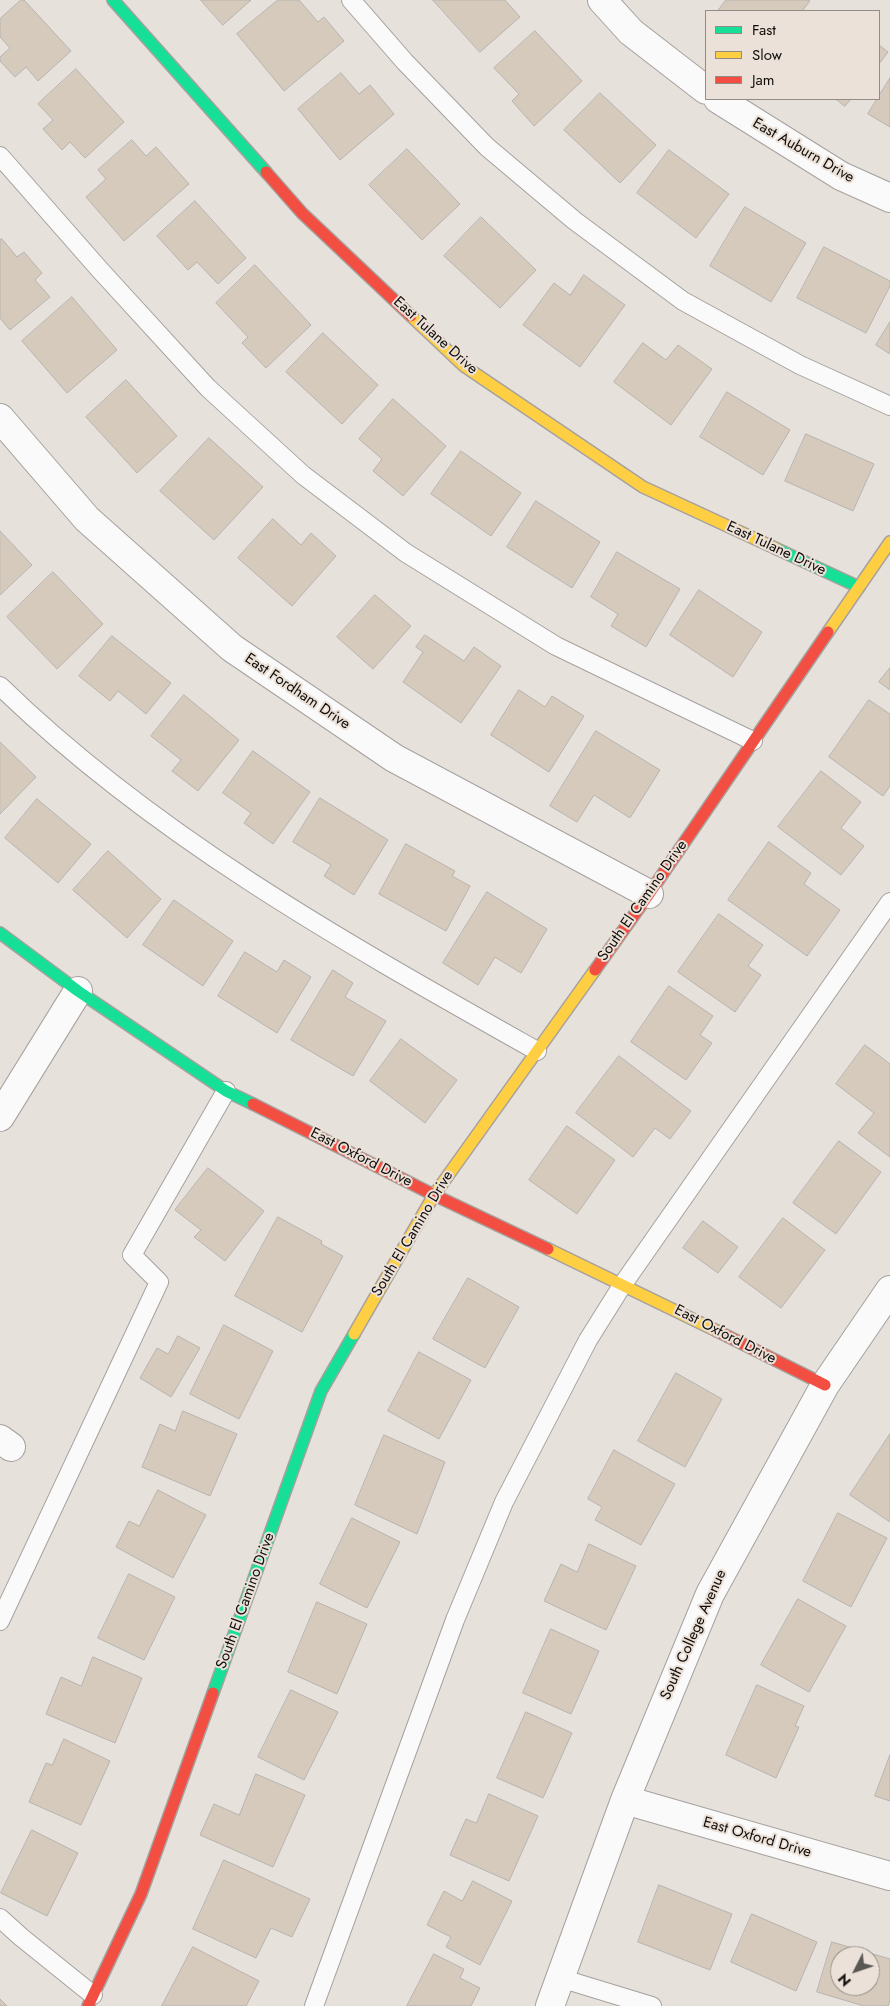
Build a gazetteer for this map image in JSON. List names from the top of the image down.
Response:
{
  "streets": {
    "street": [
      "East Auburn Drive",
      "East Tulane Drive",
      "East Fordham Drive",
      "South El Camino Drive",
      "East Oxford Drive",
      "South College Avenue"
    ]
  },
  "crossings": [
    ["East Tulane Drive", "South El Camino Drive"],
    ["East Fordham Drive", "South El Camino Drive"],
    ["South El Camino Drive", "East Oxford Drive"],
    ["East Oxford Drive", "South College Avenue"]
  ],
  "legend": ["Fast", "Slow", "Jam"],
  "north": "bottom left"
}
